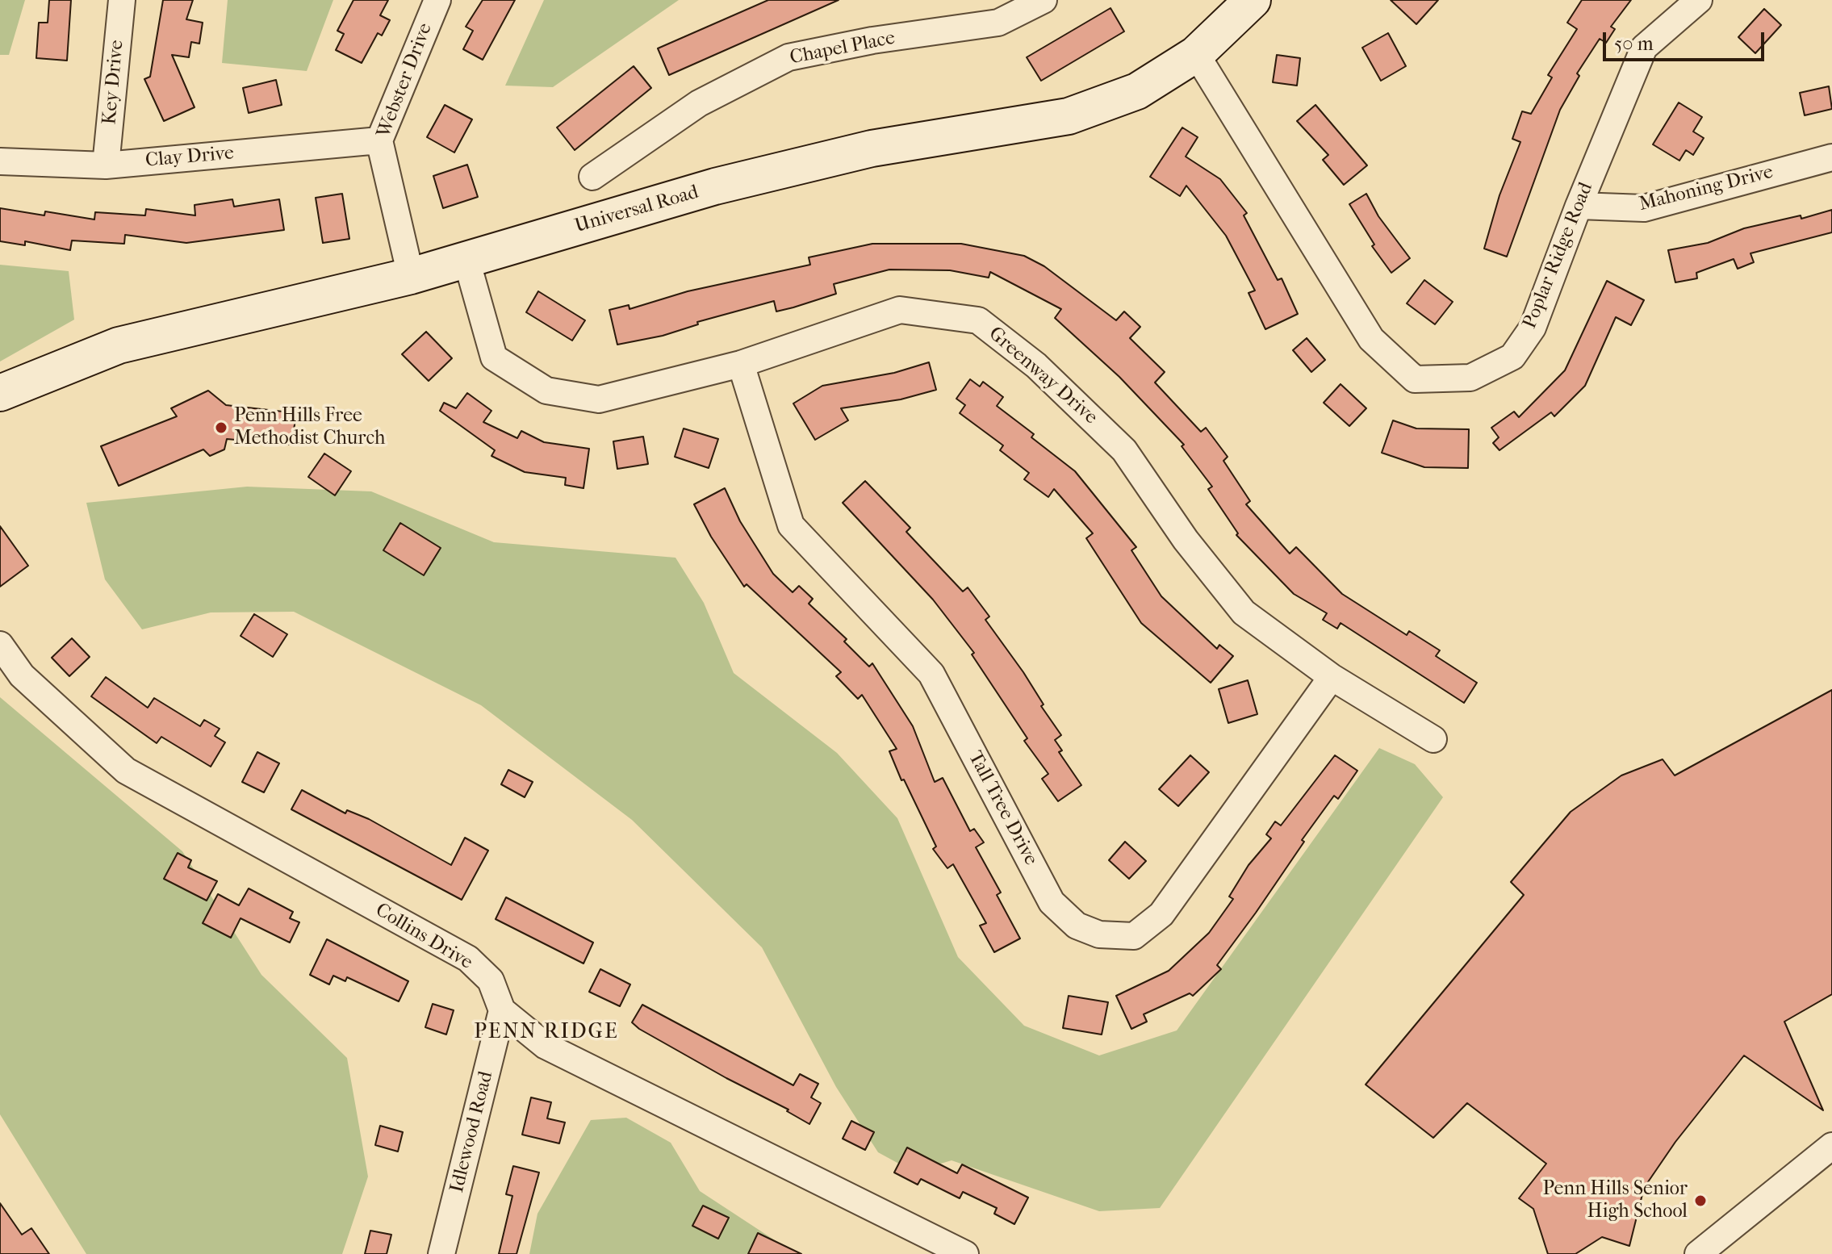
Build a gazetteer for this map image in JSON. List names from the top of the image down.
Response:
{
  "streets": {
    "street": [
      "Chapel Place",
      "Webster Drive",
      "Key Drive",
      "Clay Drive",
      "Mahoning Drive",
      "Universal Road",
      "Poplar Ridge Road",
      "Greenway Drive",
      "Tall Tree Drive",
      "Collins Drive",
      "Idlewood Road"
    ]
  },
  "crossings": [
    ["Webster Drive", "Clay Drive"],
    ["Webster Drive", "Universal Road"],
    ["Key Drive", "Clay Drive"],
    ["Mahoning Drive", "Poplar Ridge Road"],
    ["Universal Road", "Poplar Ridge Road"],
    ["Universal Road", "Greenway Drive"],
    ["Greenway Drive", "Tall Tree Drive"],
    ["Collins Drive", "Idlewood Road"]
  ],
  "districts": ["PENN RIDGE"],
  "places": ["Penn Hills Free Methodist Church", "Penn Hills Senior High School"],
  "scale_bar": "50 m"
}
